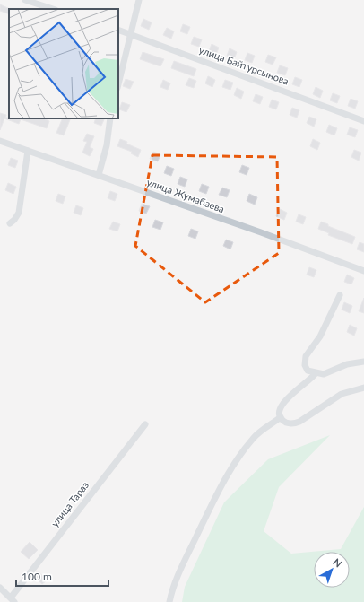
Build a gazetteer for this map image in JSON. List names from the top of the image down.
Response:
{
  "streets": {
    "street": ["улица Байтурсынова", "улица Жумабаева", "улица Тараз"]
  },
  "scale_bar": "100 m",
  "north": "top right"
}
